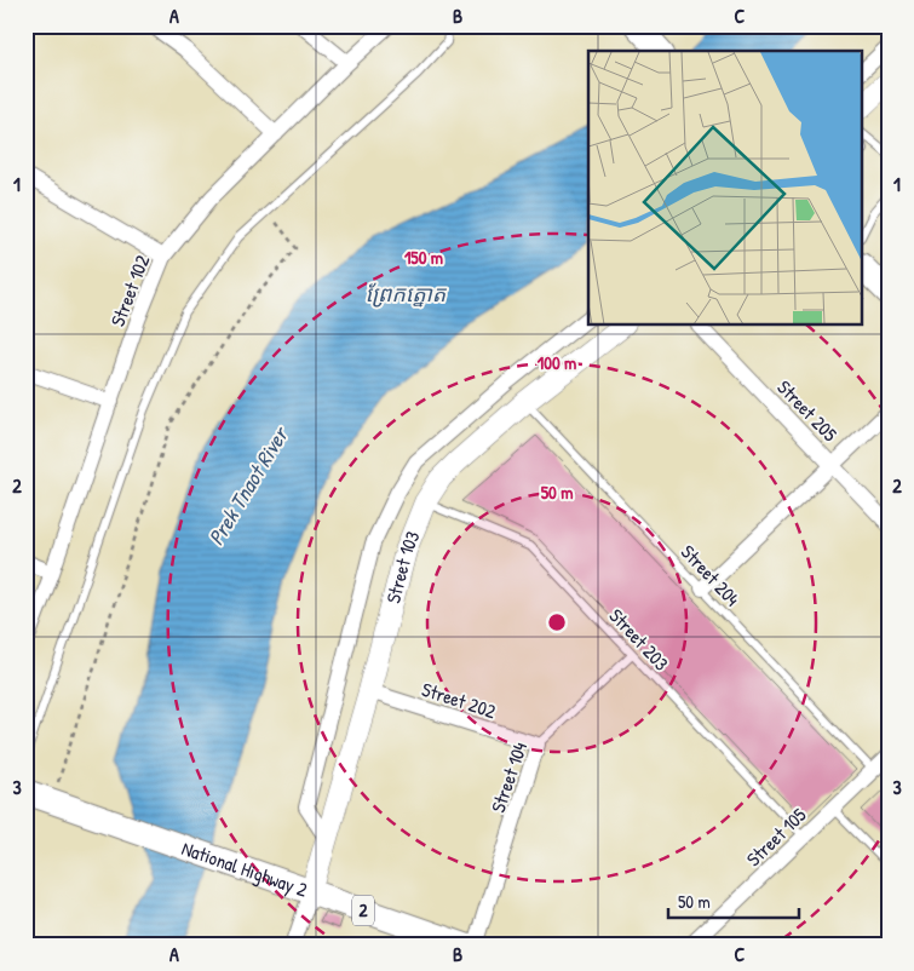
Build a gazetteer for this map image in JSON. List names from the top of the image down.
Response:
{
  "streets": {
    "main road": ["National Highway 2", "2"],
    "street": [
      "Street 102",
      "Street 205",
      "Street 103",
      "Street 202",
      "Street 104",
      "Street 105"
    ],
    "lane": ["Street 204", "Street 203"]
  },
  "crossings": [
    ["Street 103", "Street 204"],
    ["Street 103", "Street 203"],
    ["Street 103", "Street 202"],
    ["Street 103", "National Highway 2"],
    ["Street 204", "Street 105"],
    ["Street 203", "Street 104"],
    ["Street 203", "Street 105"],
    ["Street 202", "Street 104"]
  ],
  "water": ["ព្រែកត្នោត", "Prek Tnaot River"],
  "scale_bar": "50 m",
  "grid": {
    "columns": ["A", "B", "C"],
    "rows": ["1", "2", "3"]
  },
  "rings": ["150 m", "100 m", "50 m"]
}
